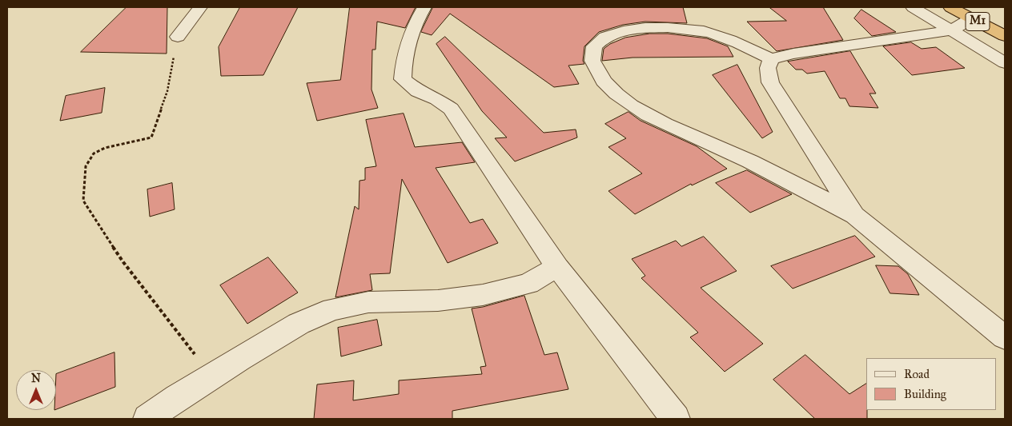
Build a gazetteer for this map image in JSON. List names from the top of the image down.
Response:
{
  "streets": {
    "highway": ["M1"]
  },
  "legend": ["Road", "Building"],
  "north": "top"
}
